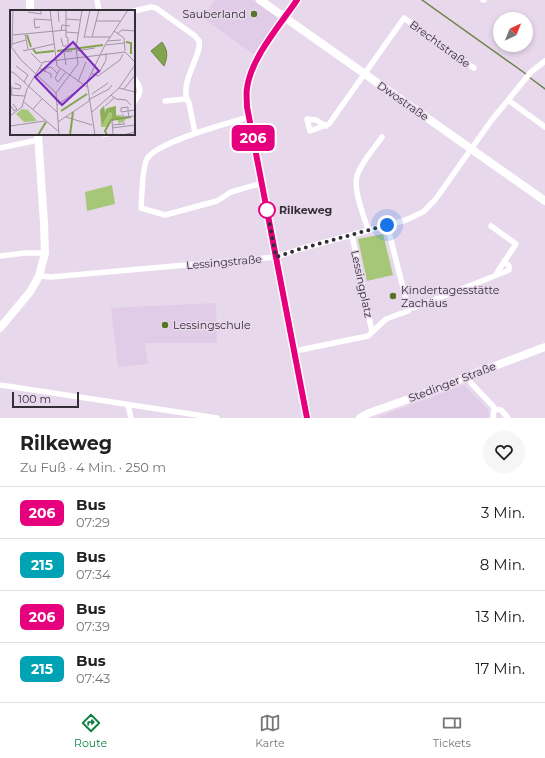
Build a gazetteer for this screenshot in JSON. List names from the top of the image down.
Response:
{
  "streets": {
    "street": [
      "Brechtstraße",
      "Dwostraße",
      "Lessingstraße",
      "Lessingplatz",
      "Stedinger Straße"
    ]
  },
  "crossings": [
    ["Brechtstraße", "Dwostraße"],
    ["Dwostraße", "Lessingstraße"],
    ["Lessingstraße", "Lessingplatz"]
  ],
  "places": [
    "Sauberland",
    "Rilkeweg",
    "Kindertagesstätte Zachäus",
    "Lessingschule"
  ],
  "lines": ["bus line 206"],
  "scale_bar": "100 m",
  "north": "top right",
  "page": {
    "on_map": "206",
    "scale": "100 m",
    "heading": ["Rilkeweg", "Zu Fuß · 4 Min. · 250 m"],
    "list": [
      {
        "mark": "206",
        "name": "Bus",
        "note": "07:29",
        "value": "3 Min."
      },
      {
        "mark": "215",
        "name": "Bus",
        "note": "07:34",
        "value": "8 Min."
      },
      {
        "mark": "206",
        "name": "Bus",
        "note": "07:39",
        "value": "13 Min."
      },
      {
        "mark": "215",
        "name": "Bus",
        "note": "07:43",
        "value": "17 Min."
      }
    ],
    "tabs": ["Route", "Karte", "Tickets"]
  }
}
